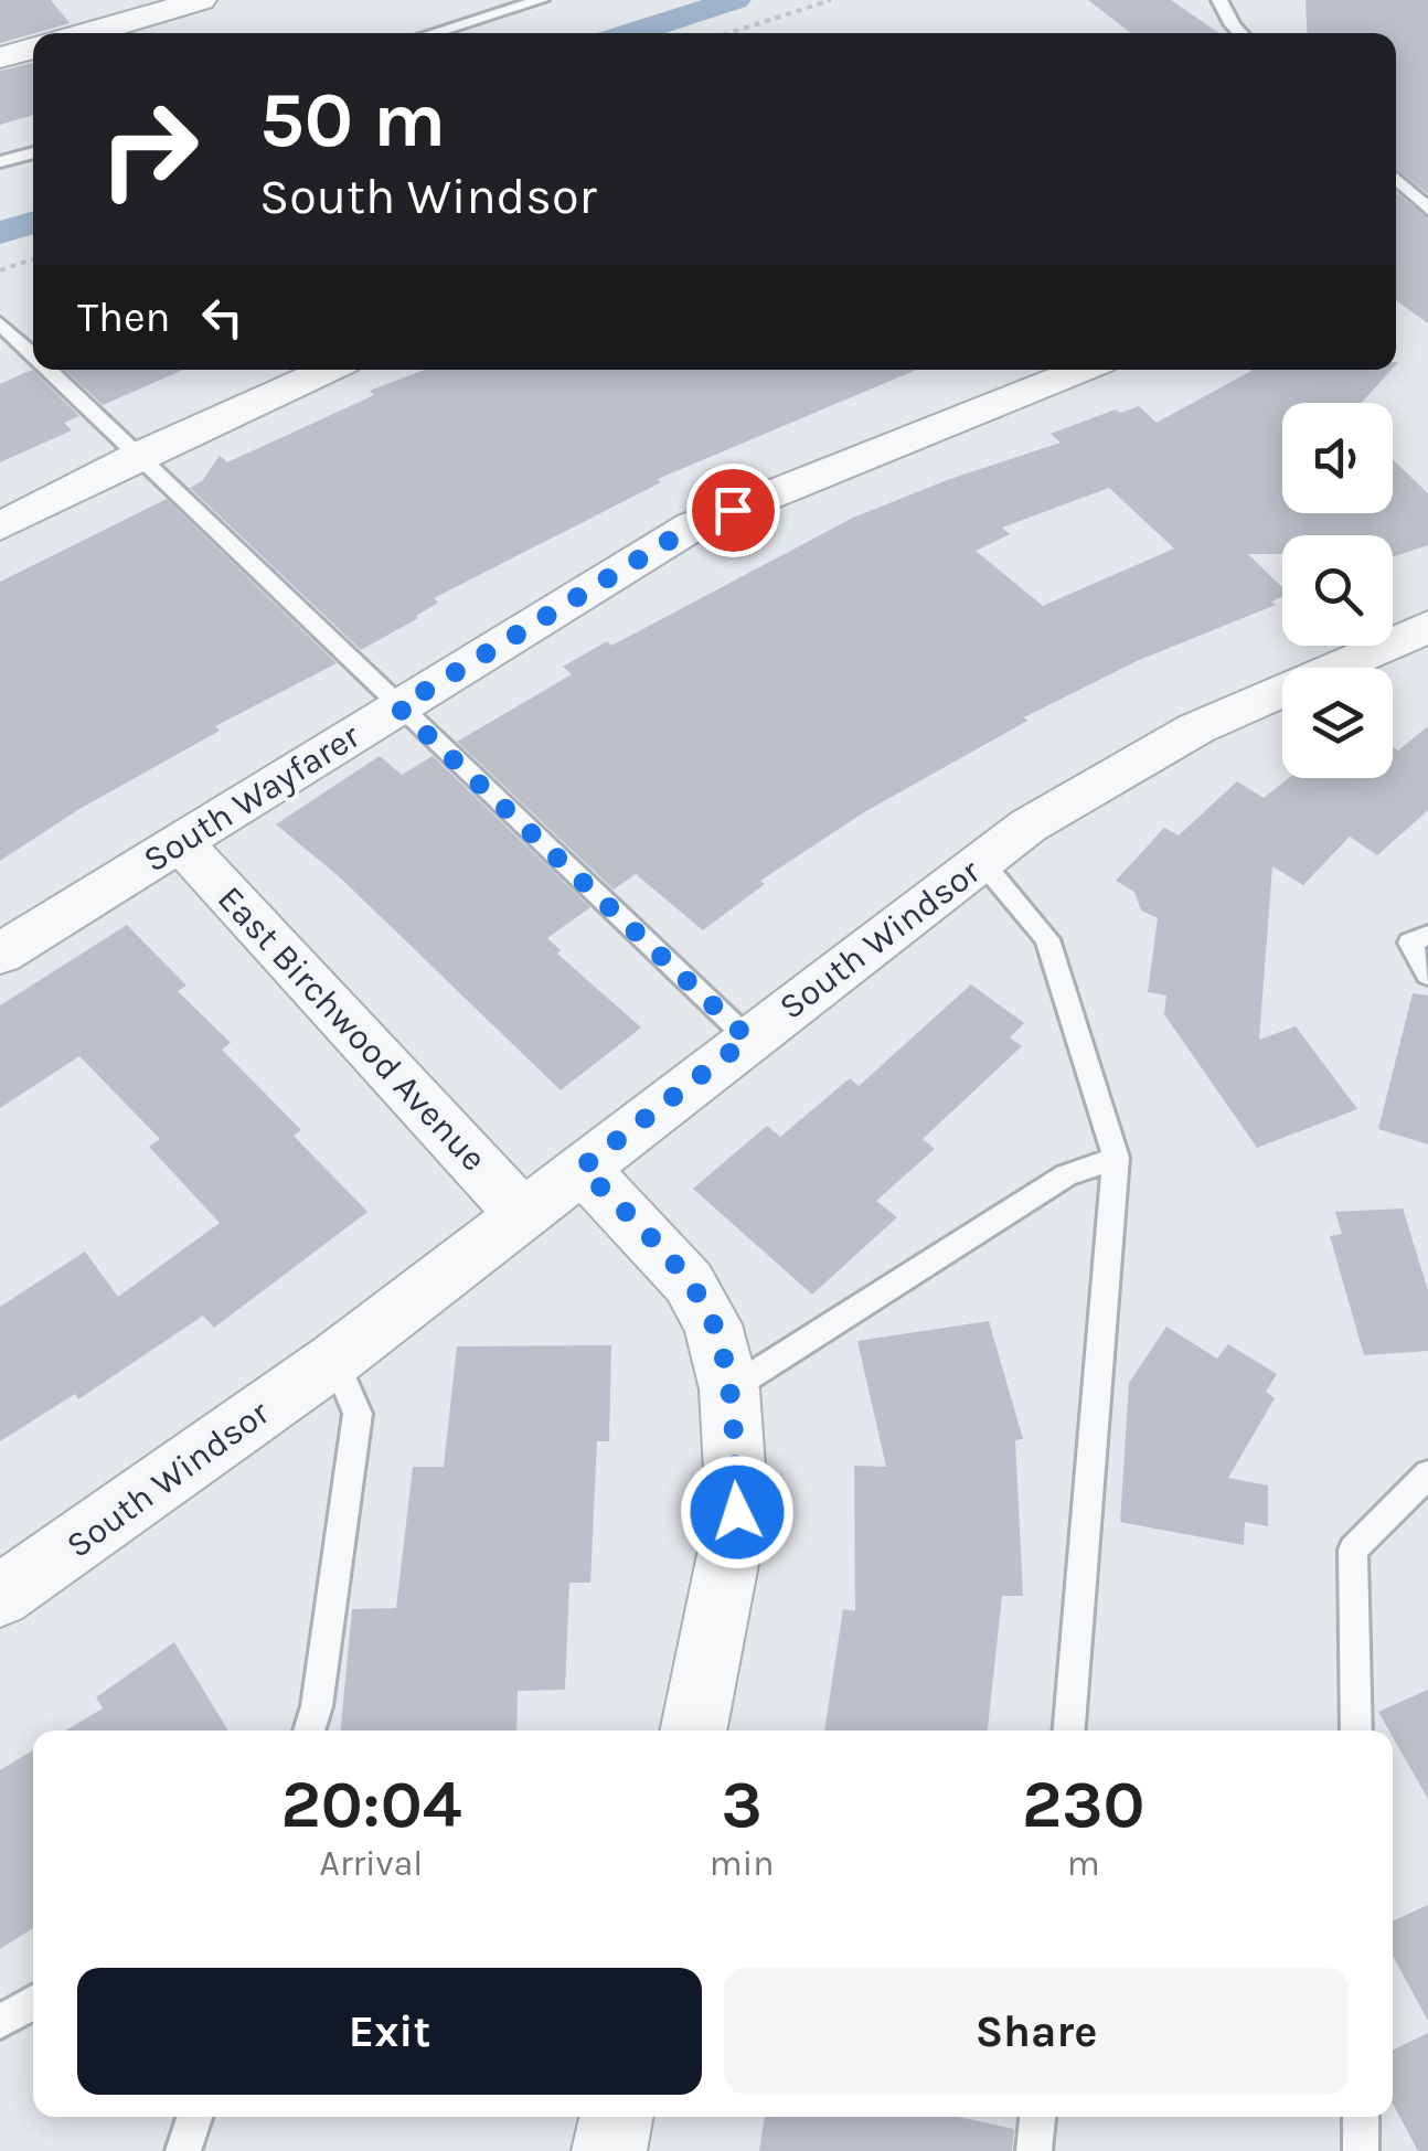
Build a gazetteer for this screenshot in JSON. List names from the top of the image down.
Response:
{
  "streets": {
    "street": ["South Wayfarer", "South Windsor", "East Birchwood Avenue"]
  },
  "crossings": [
    ["South Wayfarer", "East Birchwood Avenue"],
    ["South Windsor", "East Birchwood Avenue"]
  ],
  "page": {
    "turn": ["50 m", "South Windsor"],
    "then": "Then",
    "eta": [
      "20:04",
      "Arrival",
      "3",
      "min",
      "230",
      "m"
    ],
    "buttons": ["Exit", "Share"]
  }
}
